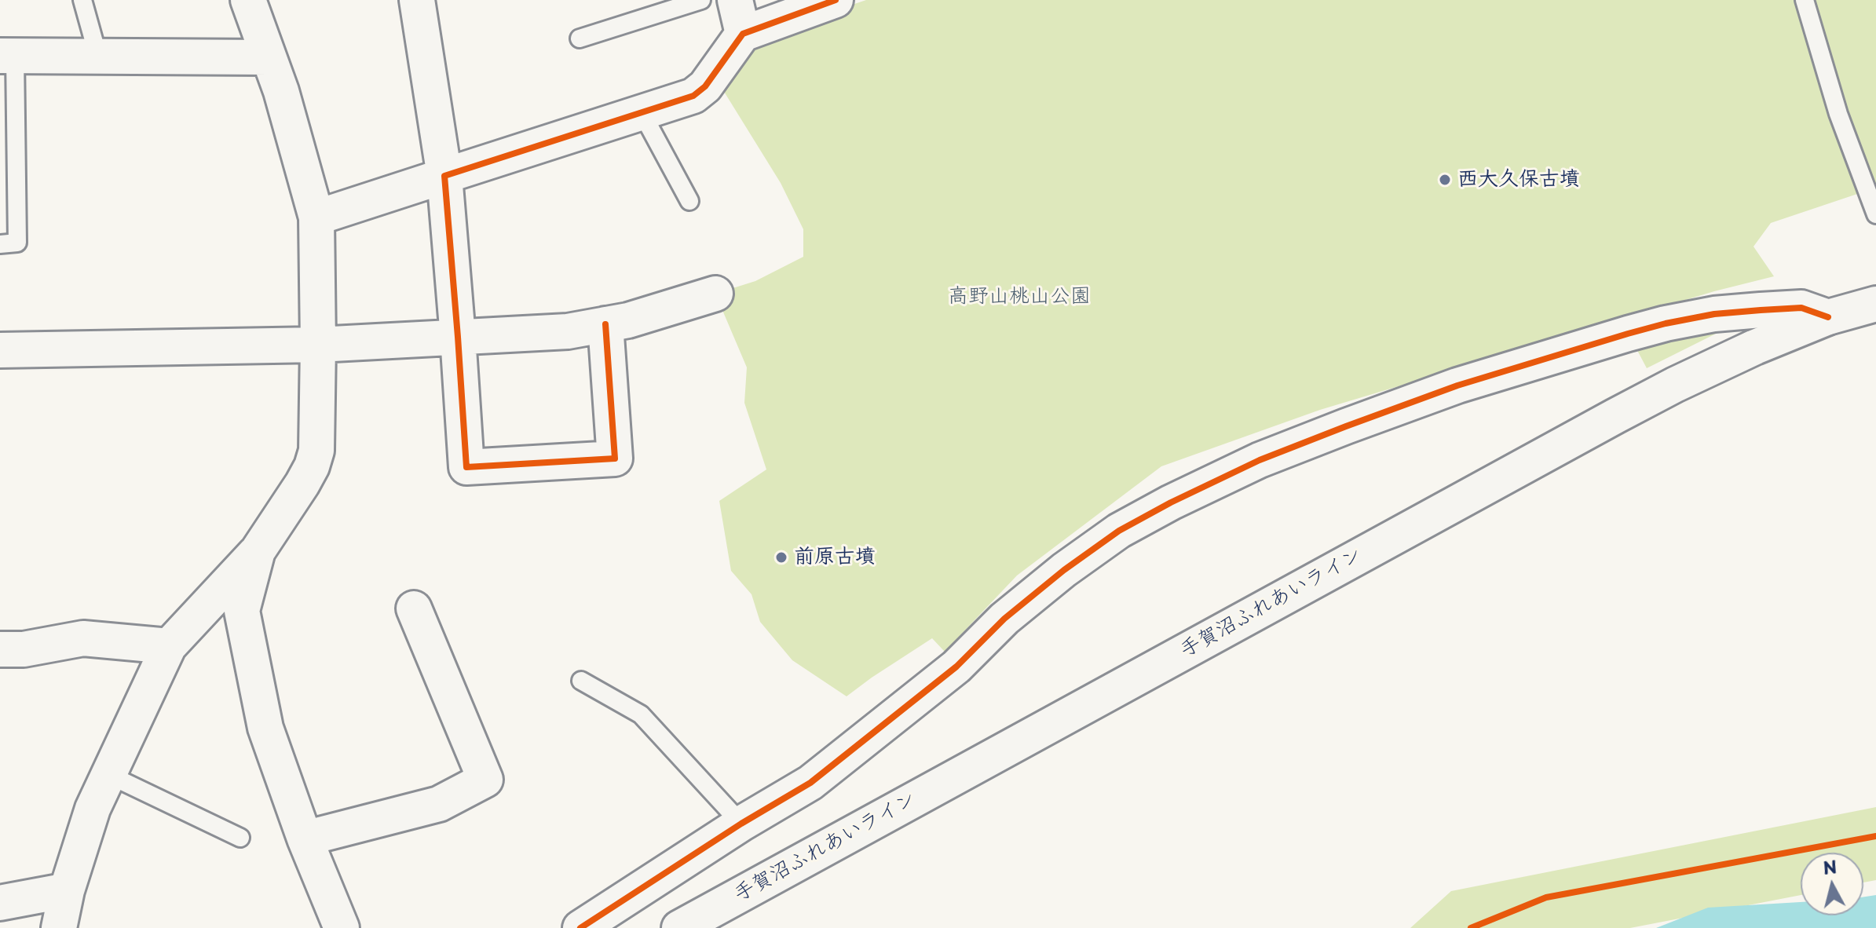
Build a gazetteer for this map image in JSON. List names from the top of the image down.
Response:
{
  "streets": {
    "street": ["手賀沼ふれあいライン"]
  },
  "parks": ["高野山桃山公園"],
  "places": ["西大久保古墳", "前原古墳"],
  "north": "top"
}
